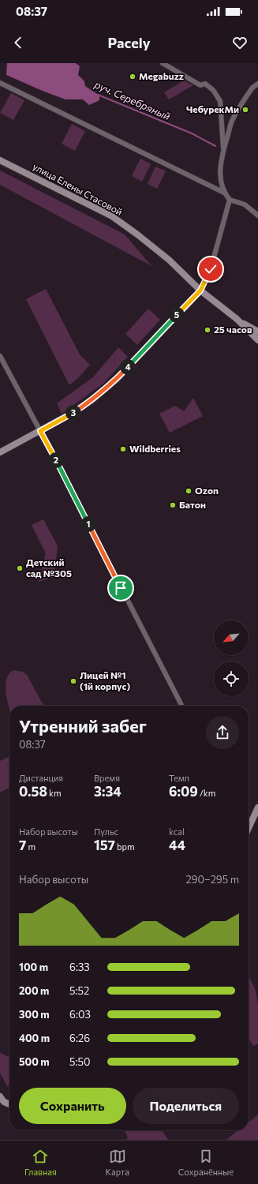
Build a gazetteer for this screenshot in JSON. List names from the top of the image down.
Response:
{
  "streets": {
    "main road": ["улица Елены Стасовой"]
  },
  "water": ["руч. Серебряный"],
  "places": [
    "Megabuzz",
    "ЧебурекМи",
    "25 часов",
    "Wildberries",
    "Ozon",
    "Батон",
    "Детский сад №305",
    "Лицей №1 (1й корпус)"
  ],
  "north": "bottom left",
  "page": {
    "status": "08:37",
    "header": "Pacely",
    "pins": [
      "5",
      "4",
      "3",
      "2",
      "1"
    ],
    "heading": ["Утренний забег", "08:37"],
    "stats": [
      ["Дистанция", "0.58 km"],
      ["Время", "3:34"],
      ["Темп", "6:09 /km"],
      ["Набор высоты", "7 m"],
      ["Пульс", "157 bpm"],
      ["kcal", "44"]
    ],
    "chart": ["Набор высоты", "290–295 m"],
    "list": [
      {
        "name": "100 m",
        "note": "6:33"
      },
      {
        "name": "200 m",
        "note": "5:52"
      },
      {
        "name": "300 m",
        "note": "6:03"
      },
      {
        "name": "400 m",
        "note": "6:26"
      },
      {
        "name": "500 m",
        "note": "5:50"
      }
    ],
    "buttons": ["Сохранить", "Поделиться"],
    "tabs": ["Главная", "Карта", "Сохранённые"]
  }
}
